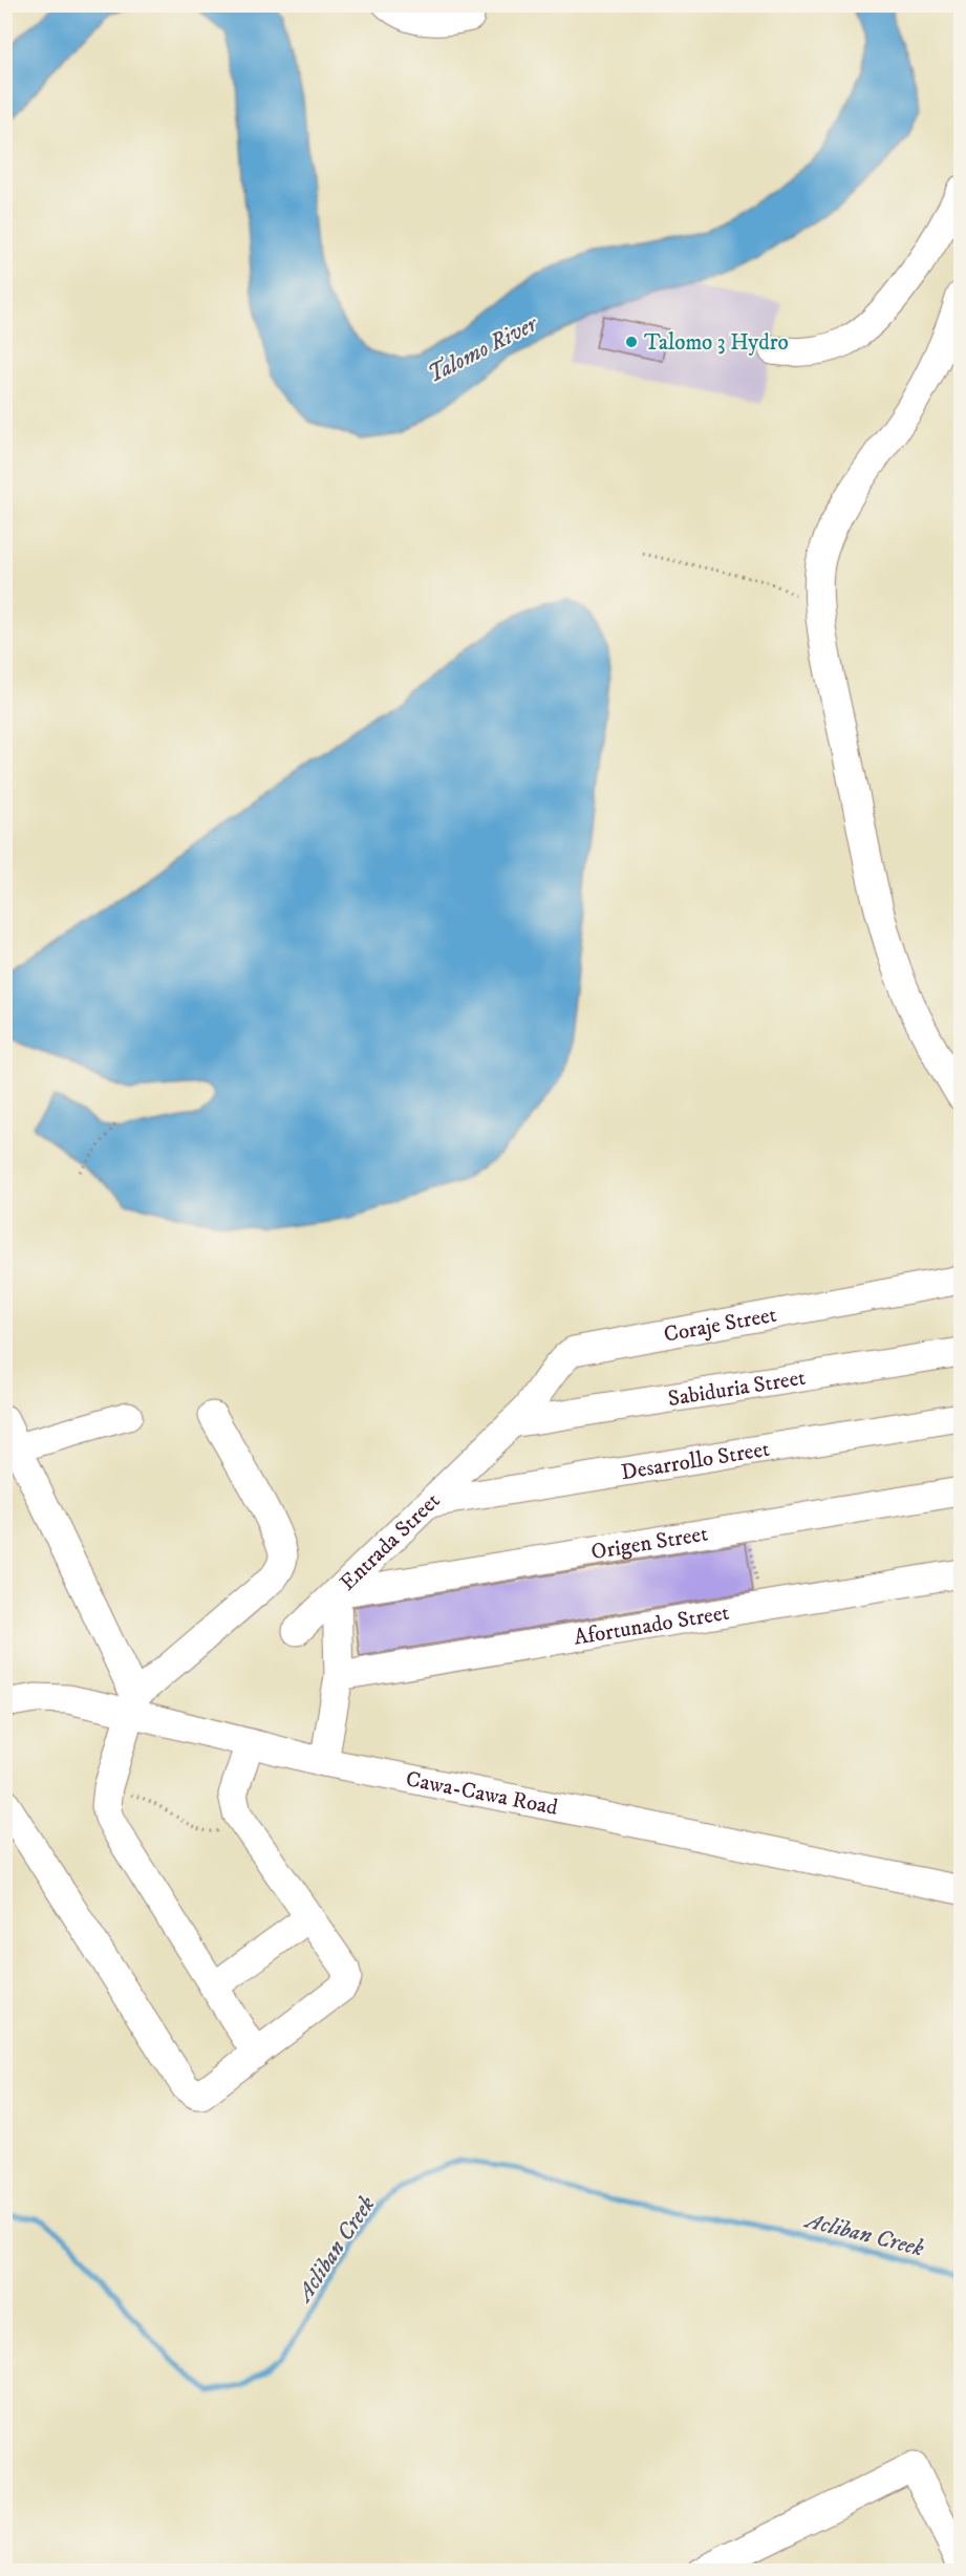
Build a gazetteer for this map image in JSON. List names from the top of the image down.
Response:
{
  "streets": {
    "street": [
      "Coraje Street",
      "Sabiduria Street",
      "Desarrollo Street",
      "Entrada Street",
      "Origen Street",
      "Afortunado Street",
      "Cawa-Cawa Road"
    ]
  },
  "crossings": [
    ["Coraje Street", "Sabiduria Street"],
    ["Coraje Street", "Entrada Street"],
    ["Sabiduria Street", "Entrada Street"],
    ["Desarrollo Street", "Entrada Street"],
    ["Entrada Street", "Origen Street"],
    ["Entrada Street", "Afortunado Street"],
    ["Entrada Street", "Cawa-Cawa Road"]
  ],
  "water": ["Talomo River", "Acliban Creek"],
  "places": ["Talomo 3 Hydro"]
}
